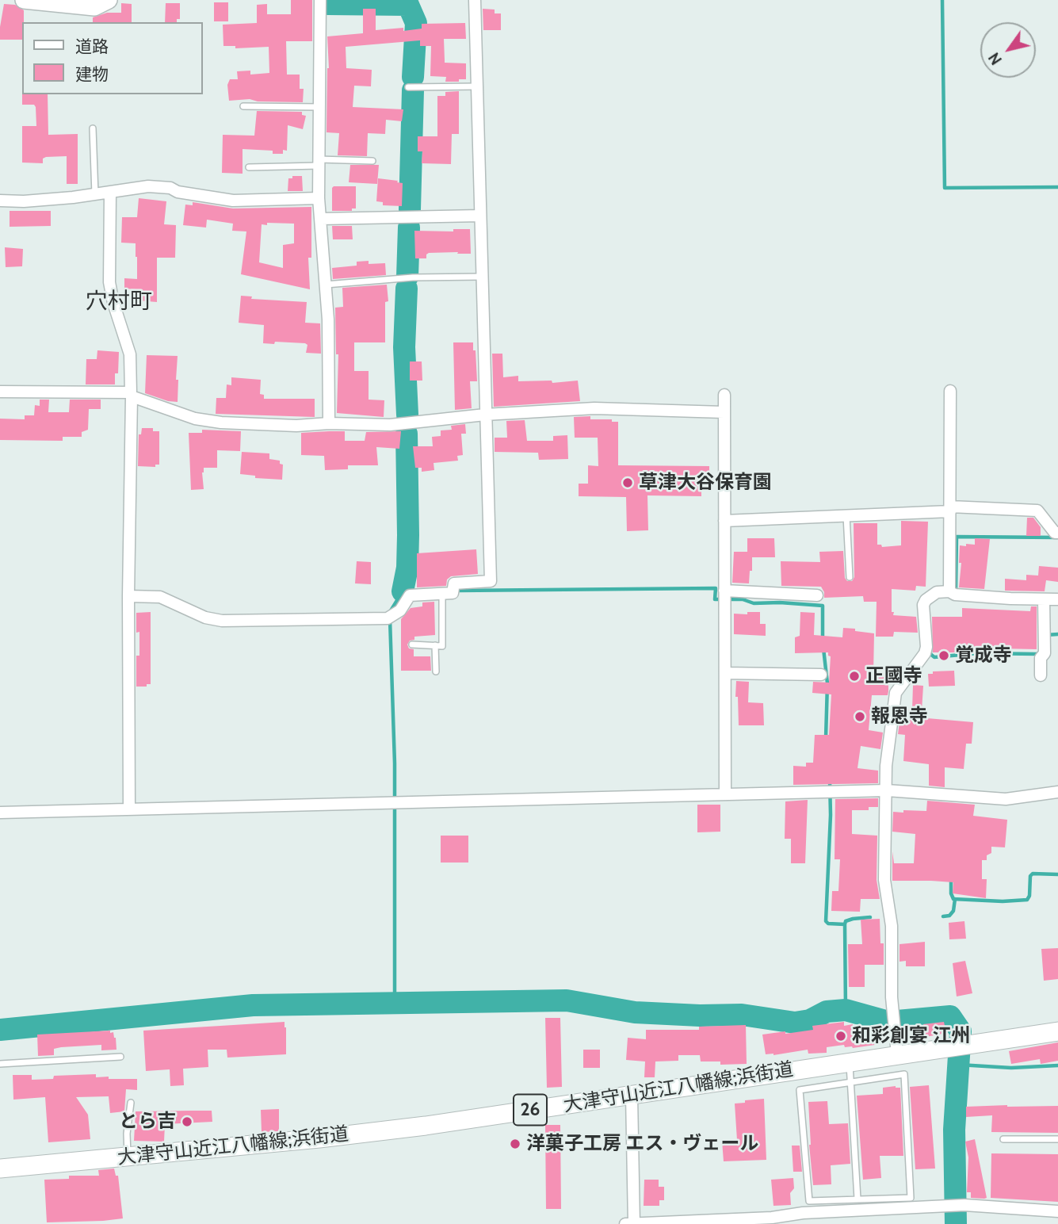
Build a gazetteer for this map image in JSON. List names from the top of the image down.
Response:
{
  "streets": {
    "main road": ["大津守山近江八幡線;浜街道", "26"]
  },
  "districts": ["穴村町"],
  "places": [
    "草津大谷保育園",
    "覚成寺",
    "正國寺",
    "報恩寺",
    "和彩創宴 江州",
    "とら吉",
    "洋菓子工房 エス・ヴェール"
  ],
  "legend": ["道路", "建物"],
  "north": "bottom left"
}
